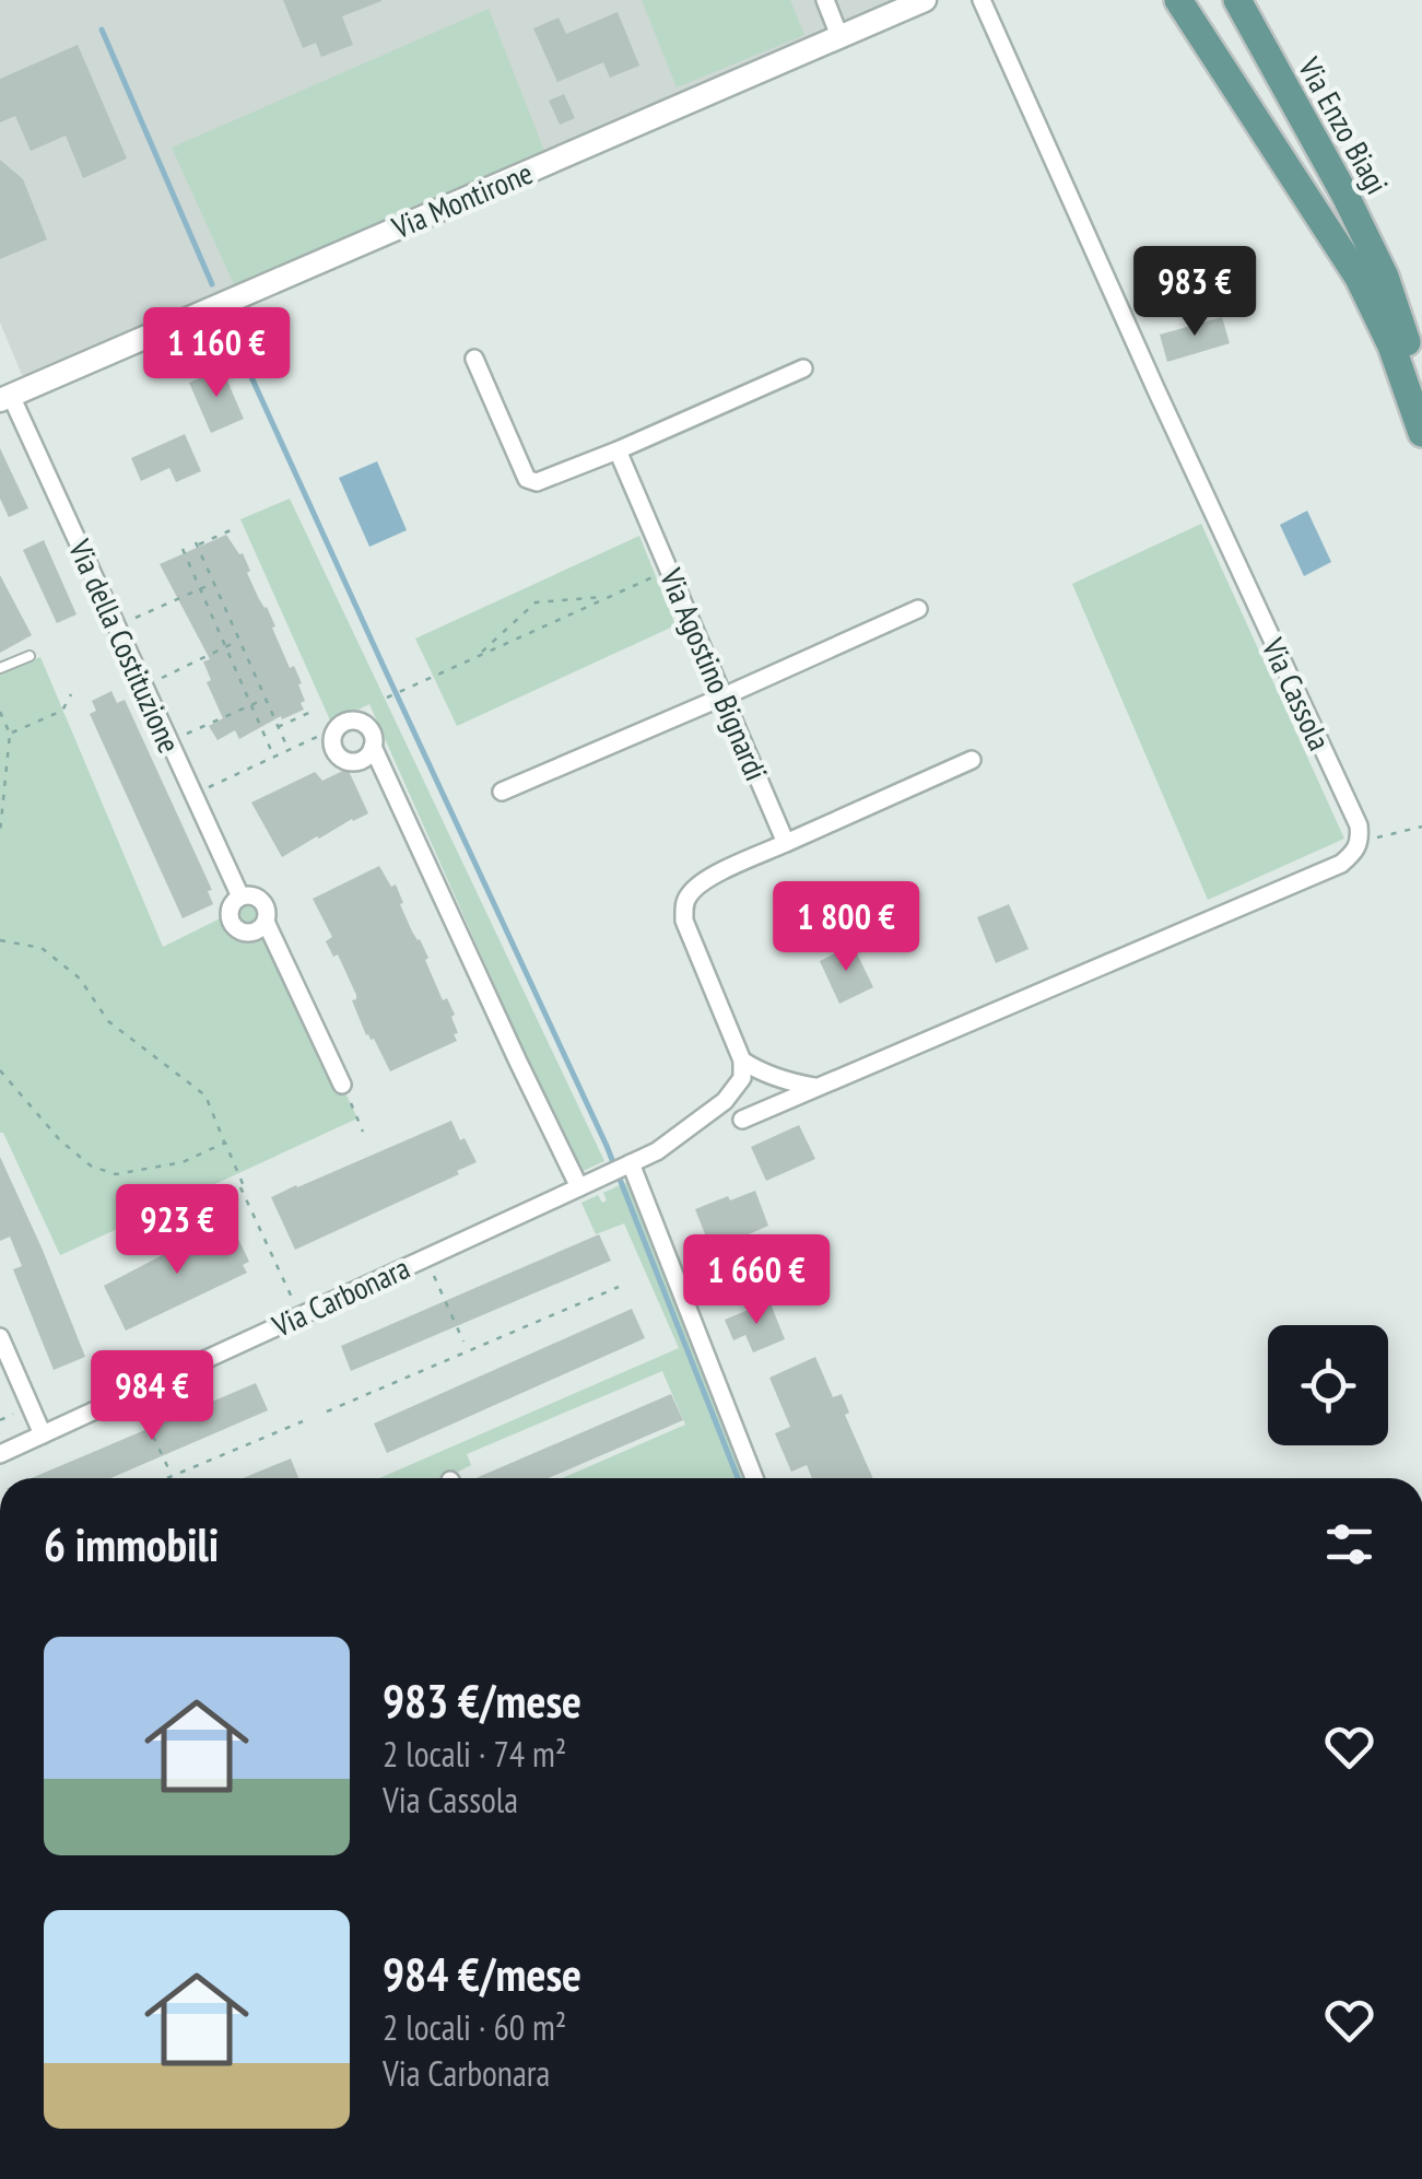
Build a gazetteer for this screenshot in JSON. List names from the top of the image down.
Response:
{
  "streets": {
    "main road": ["Via Enzo Biagi"],
    "street": [
      "Via Montirone",
      "Via della Costituzione",
      "Via Agostino Bignardi",
      "Via Cassola",
      "Via Carbonara"
    ]
  },
  "crossings": [
    ["Via Montirone", "Via della Costituzione"]
  ],
  "page": {
    "price": [
      "983 €",
      "1 160 €",
      "1 800 €",
      "923 €",
      "1 660 €",
      "984 €"
    ],
    "heading": "6 immobili",
    "list": [
      {
        "name": "983 €/mese",
        "note": "2 locali · 74 m² · Via Cassola"
      },
      {
        "name": "984 €/mese",
        "note": "2 locali · 60 m² · Via Carbonara"
      }
    ]
  }
}
